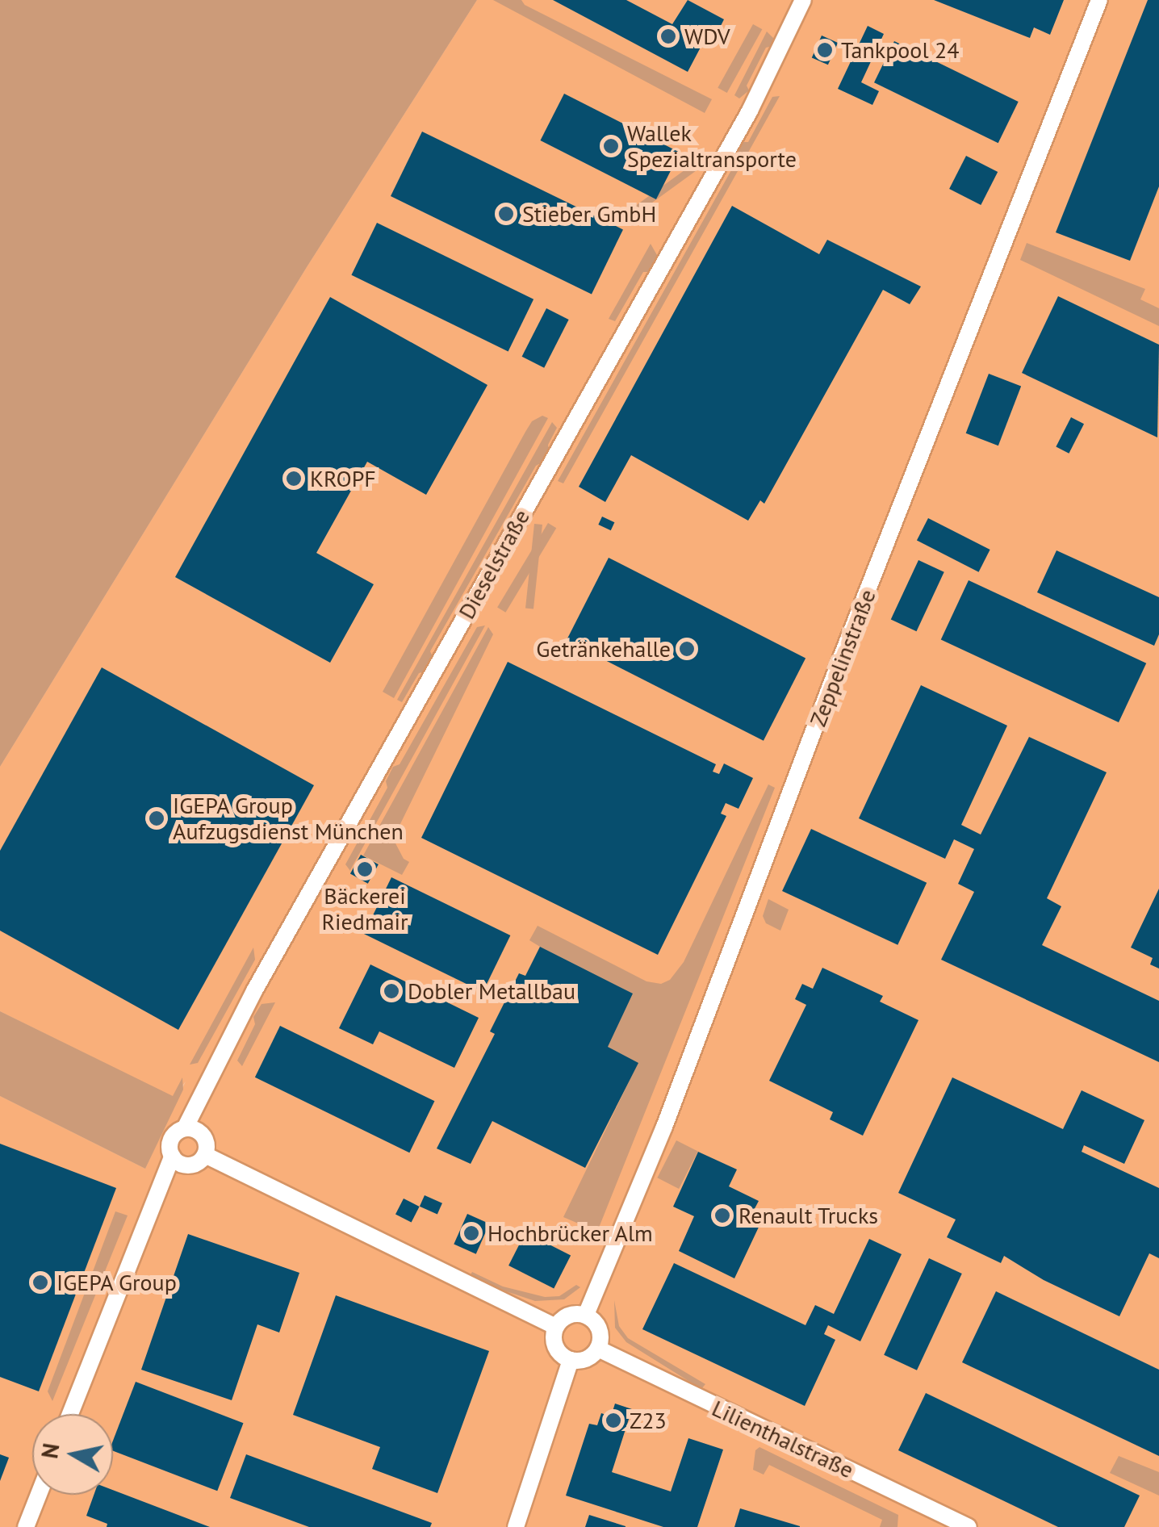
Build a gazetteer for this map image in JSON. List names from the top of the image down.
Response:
{
  "streets": {
    "street": ["Dieselstraße", "Zeppelinstraße", "Lilienthalstraße"]
  },
  "crossings": [
    ["Zeppelinstraße", "Lilienthalstraße"]
  ],
  "places": [
    "WDV",
    "Tankpool 24",
    "Wallek Spezialtransporte",
    "Stieber GmbH",
    "KROPF",
    "Getränkehalle",
    "IGEPA Group Aufzugsdienst München",
    "Bäckerei Riedmair",
    "Dobler Metallbau",
    "Renault Trucks",
    "Hochbrücker Alm",
    "IGEPA Group",
    "Z23"
  ],
  "north": "left"
}
